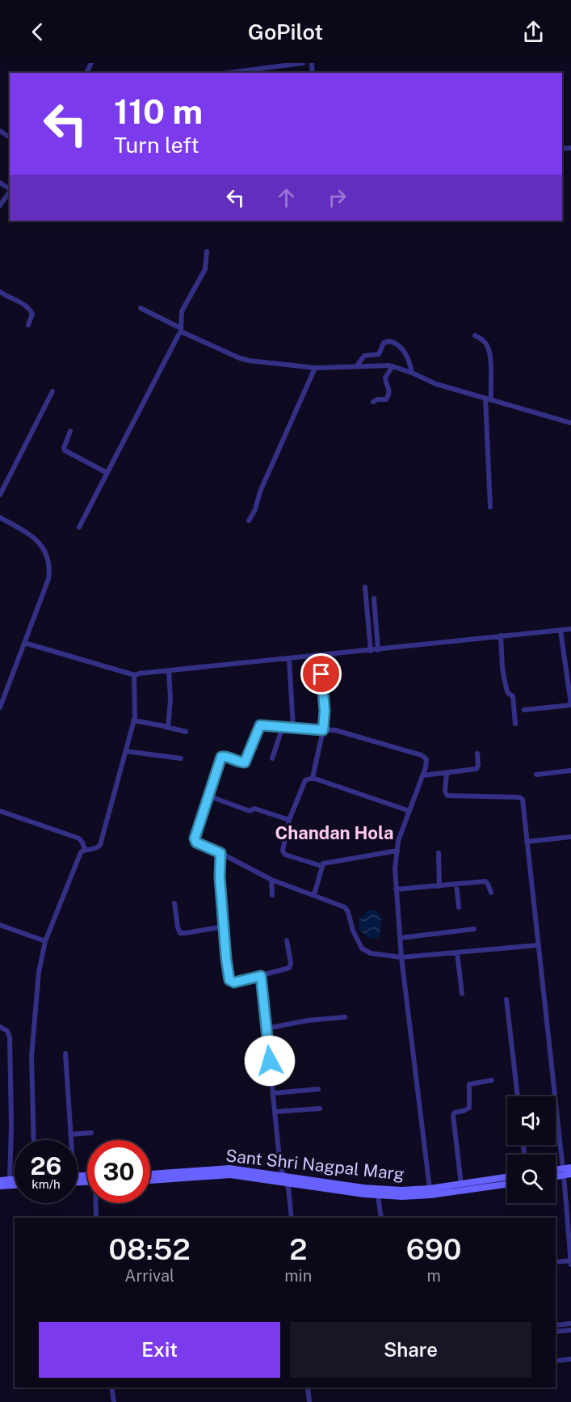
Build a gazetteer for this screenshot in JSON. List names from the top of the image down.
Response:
{
  "streets": {
    "main road": ["Sant Shri Nagpal Marg"]
  },
  "districts": ["Chandan Hola"],
  "page": {
    "header": "GoPilot",
    "turn": ["110 m", "Turn left"],
    "speed": "26 km/h",
    "limit": "30",
    "eta": [
      "08:52",
      "Arrival",
      "2",
      "min",
      "690",
      "m"
    ],
    "buttons": ["Exit", "Share"]
  }
}
